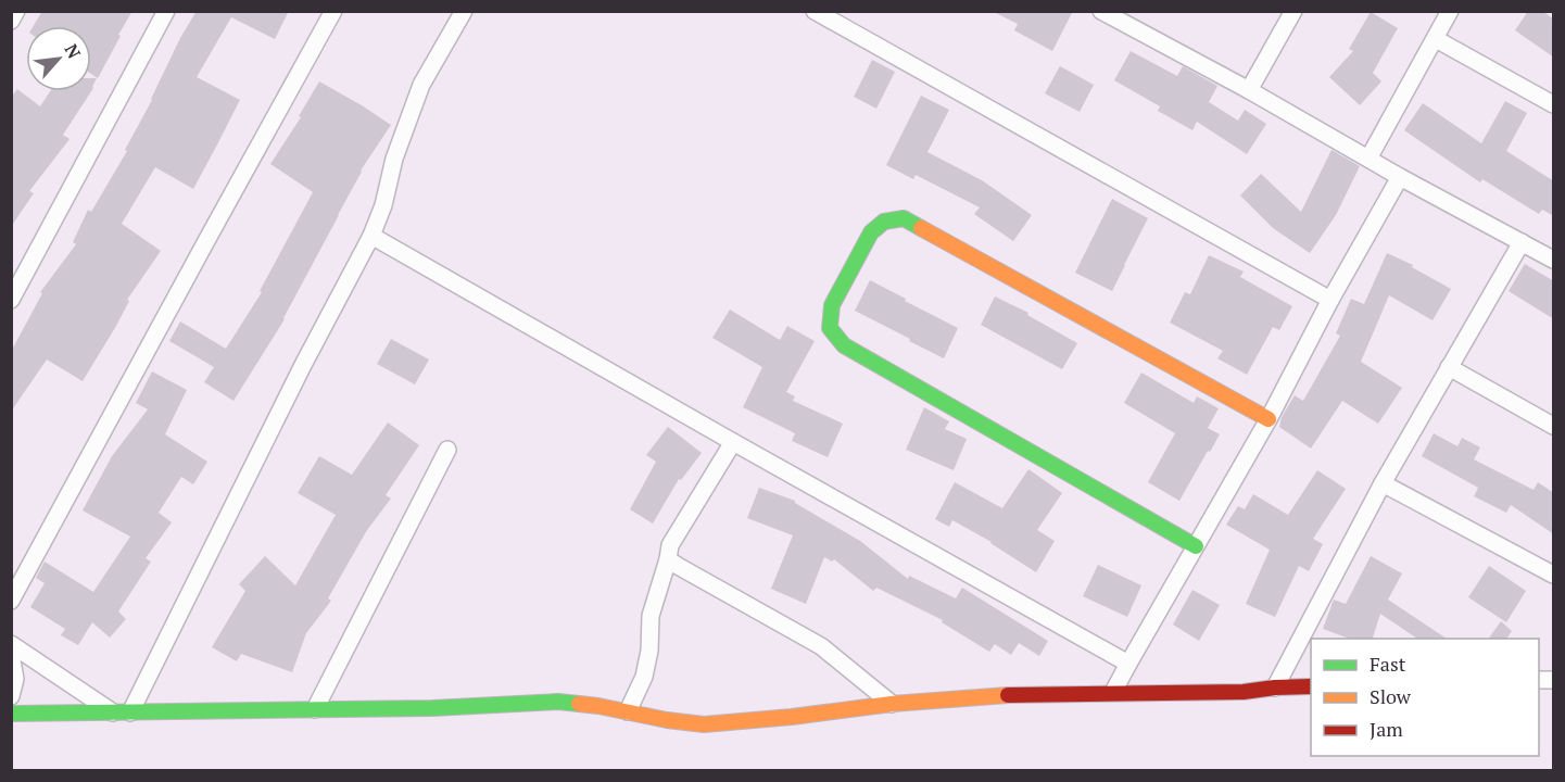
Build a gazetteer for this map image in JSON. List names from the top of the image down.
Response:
{
  "legend": ["Fast", "Slow", "Jam"],
  "north": "top right"
}
